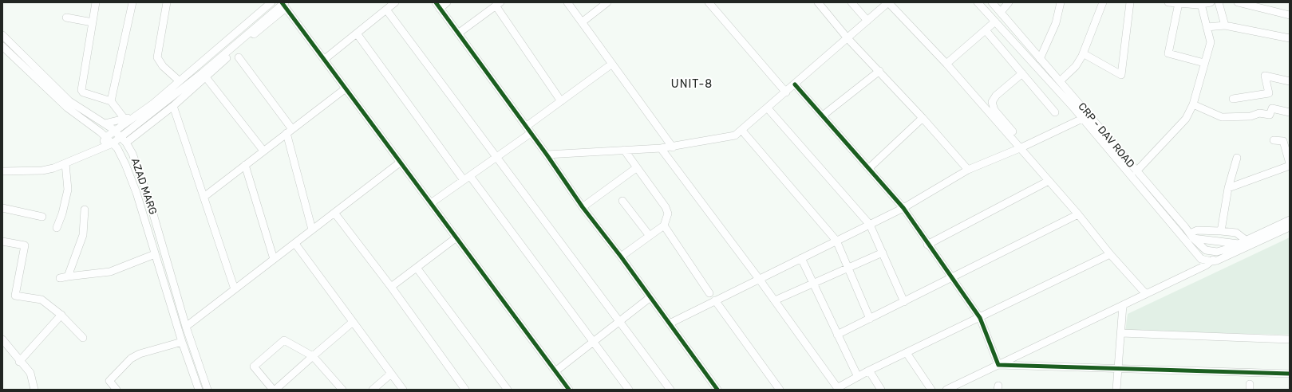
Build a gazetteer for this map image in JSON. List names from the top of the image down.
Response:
{
  "streets": {
    "street": ["CRP - DAV ROAD", "AZAD MARG"]
  },
  "districts": ["UNIT-8"]
}
